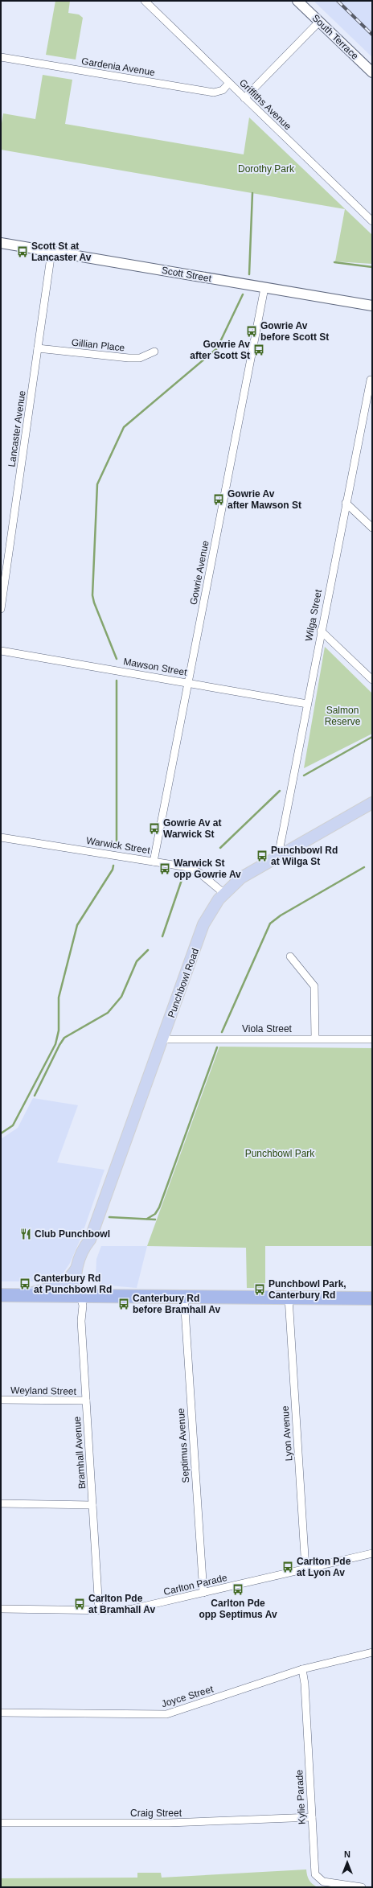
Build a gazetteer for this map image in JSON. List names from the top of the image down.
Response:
{
  "streets": {
    "main road": ["Punchbowl Road"],
    "street": [
      "South Terrace",
      "Gardenia Avenue",
      "Griffiths Avenue",
      "Scott Street",
      "Gillian Place",
      "Lancaster Avenue",
      "Gowrie Avenue",
      "Wilga Street",
      "Mawson Street",
      "Warwick Street",
      "Viola Street",
      "Weyland Street",
      "Lyon Avenue",
      "Septimus Avenue",
      "Bramhall Avenue",
      "Carlton Parade",
      "Joyce Street",
      "Kylie Parade",
      "Craig Street"
    ]
  },
  "crossings": [
    ["Gardenia Avenue", "Griffiths Avenue"],
    ["Scott Street", "Lancaster Avenue"],
    ["Scott Street", "Gowrie Avenue"],
    ["Gillian Place", "Lancaster Avenue"],
    ["Gowrie Avenue", "Mawson Street"],
    ["Gowrie Avenue", "Warwick Street"],
    ["Wilga Street", "Mawson Street"],
    ["Wilga Street", "Punchbowl Road"],
    ["Warwick Street", "Punchbowl Road"],
    ["Punchbowl Road", "Viola Street"],
    ["Punchbowl Road", "Bramhall Avenue"],
    ["Weyland Street", "Bramhall Avenue"],
    ["Lyon Avenue", "Carlton Parade"],
    ["Septimus Avenue", "Carlton Parade"],
    ["Bramhall Avenue", "Carlton Parade"],
    ["Joyce Street", "Kylie Parade"],
    ["Kylie Parade", "Craig Street"]
  ],
  "parks": ["Dorothy Park", "Salmon Reserve", "Punchbowl Park"],
  "places": {
    "bus stop": [
      "Scott St at Lancaster Av",
      "Gowrie Av before Scott St",
      "Gowrie Av after Scott St",
      "Gowrie Av after Mawson St",
      "Gowrie Av at Warwick St",
      "Punchbowl Rd at Wilga St",
      "Warwick St opp Gowrie Av",
      "Canterbury Rd at Punchbowl Rd",
      "Punchbowl Park, Canterbury Rd",
      "Canterbury Rd before Bramhall Av",
      "Carlton Pde at Lyon Av",
      "Carlton Pde opp Septimus Av",
      "Carlton Pde at Bramhall Av"
    ],
    "restaurant": ["Club Punchbowl"]
  },
  "north": "top"
}
